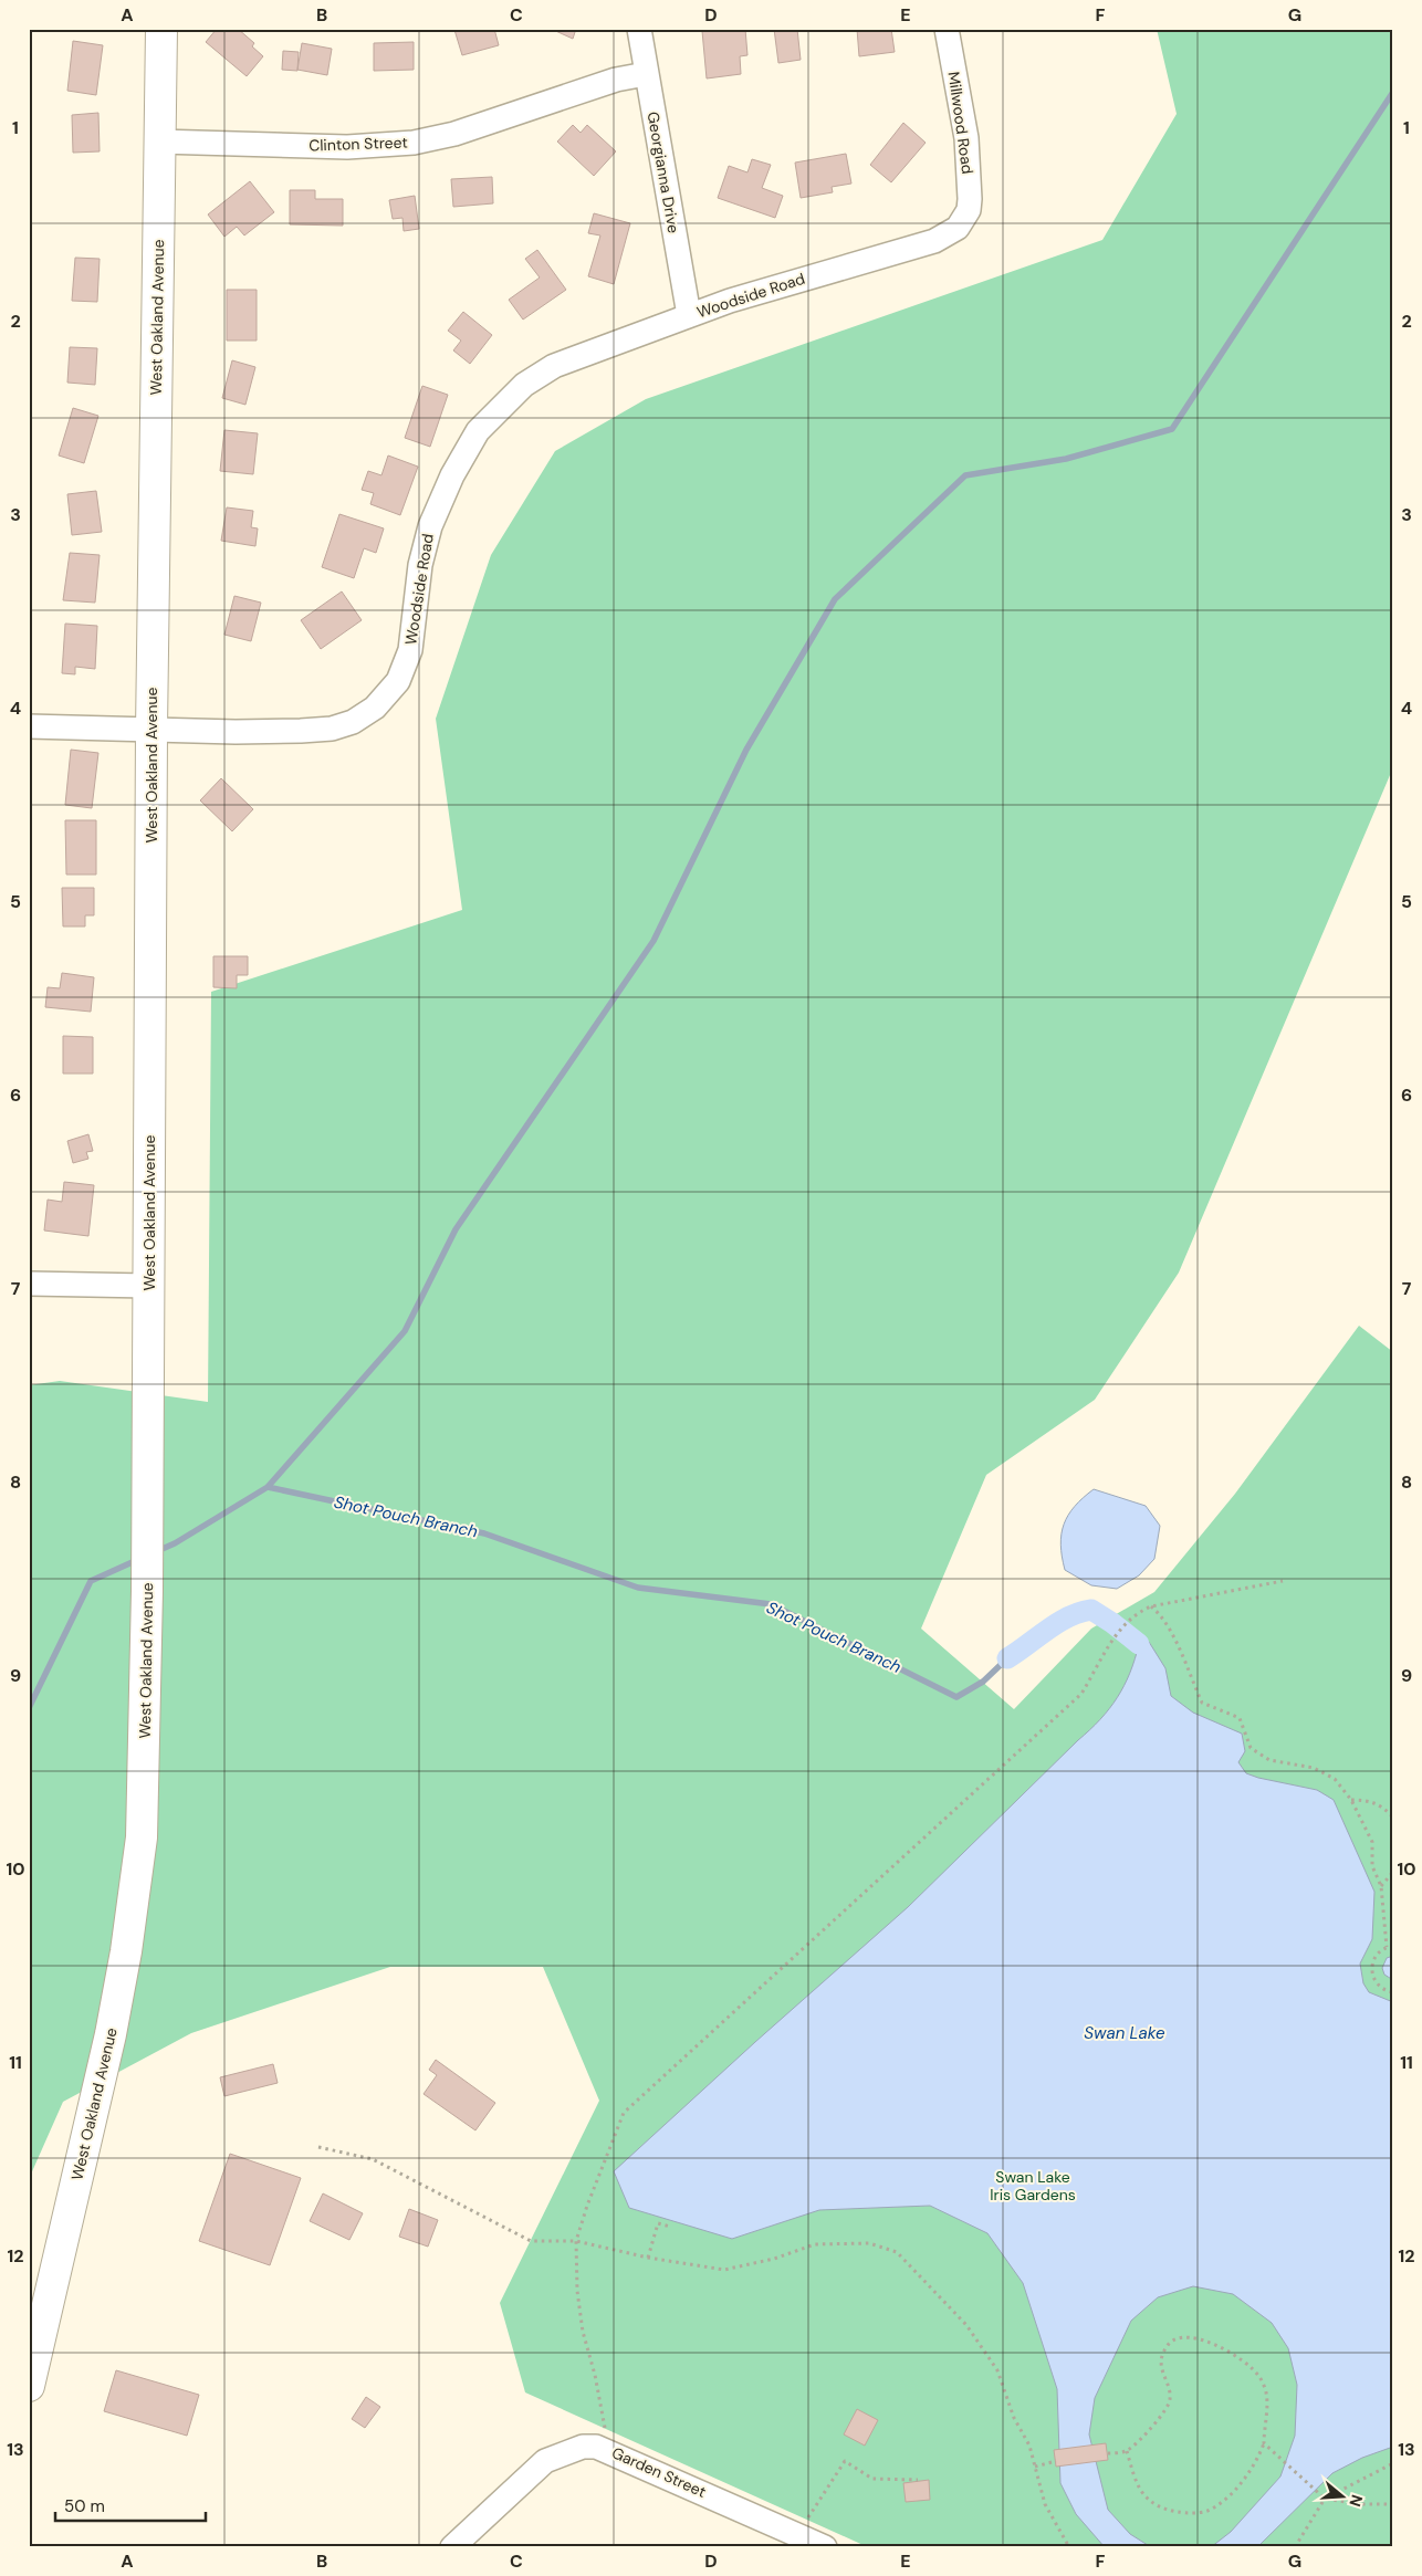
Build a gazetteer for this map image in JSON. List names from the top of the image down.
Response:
{
  "streets": {
    "street": [
      "Millwood Road",
      "Clinton Street",
      "Georgianna Drive",
      "Woodside Road",
      "West Oakland Avenue",
      "Garden Street"
    ]
  },
  "crossings": [
    ["Millwood Road", "Woodside Road"],
    ["Clinton Street", "Georgianna Drive"],
    ["Clinton Street", "West Oakland Avenue"],
    ["Georgianna Drive", "Woodside Road"],
    ["Woodside Road", "West Oakland Avenue"]
  ],
  "water": ["Shot Pouch Branch", "Swan Lake"],
  "parks": ["Swan Lake Iris Gardens"],
  "scale_bar": "50 m",
  "north": "right",
  "grid": {
    "columns": [
      "A",
      "B",
      "C",
      "D",
      "E",
      "F",
      "G"
    ],
    "rows": [
      "1",
      "2",
      "3",
      "4",
      "5",
      "6",
      "7",
      "8",
      "9",
      "10",
      "11",
      "12",
      "13"
    ]
  }
}
